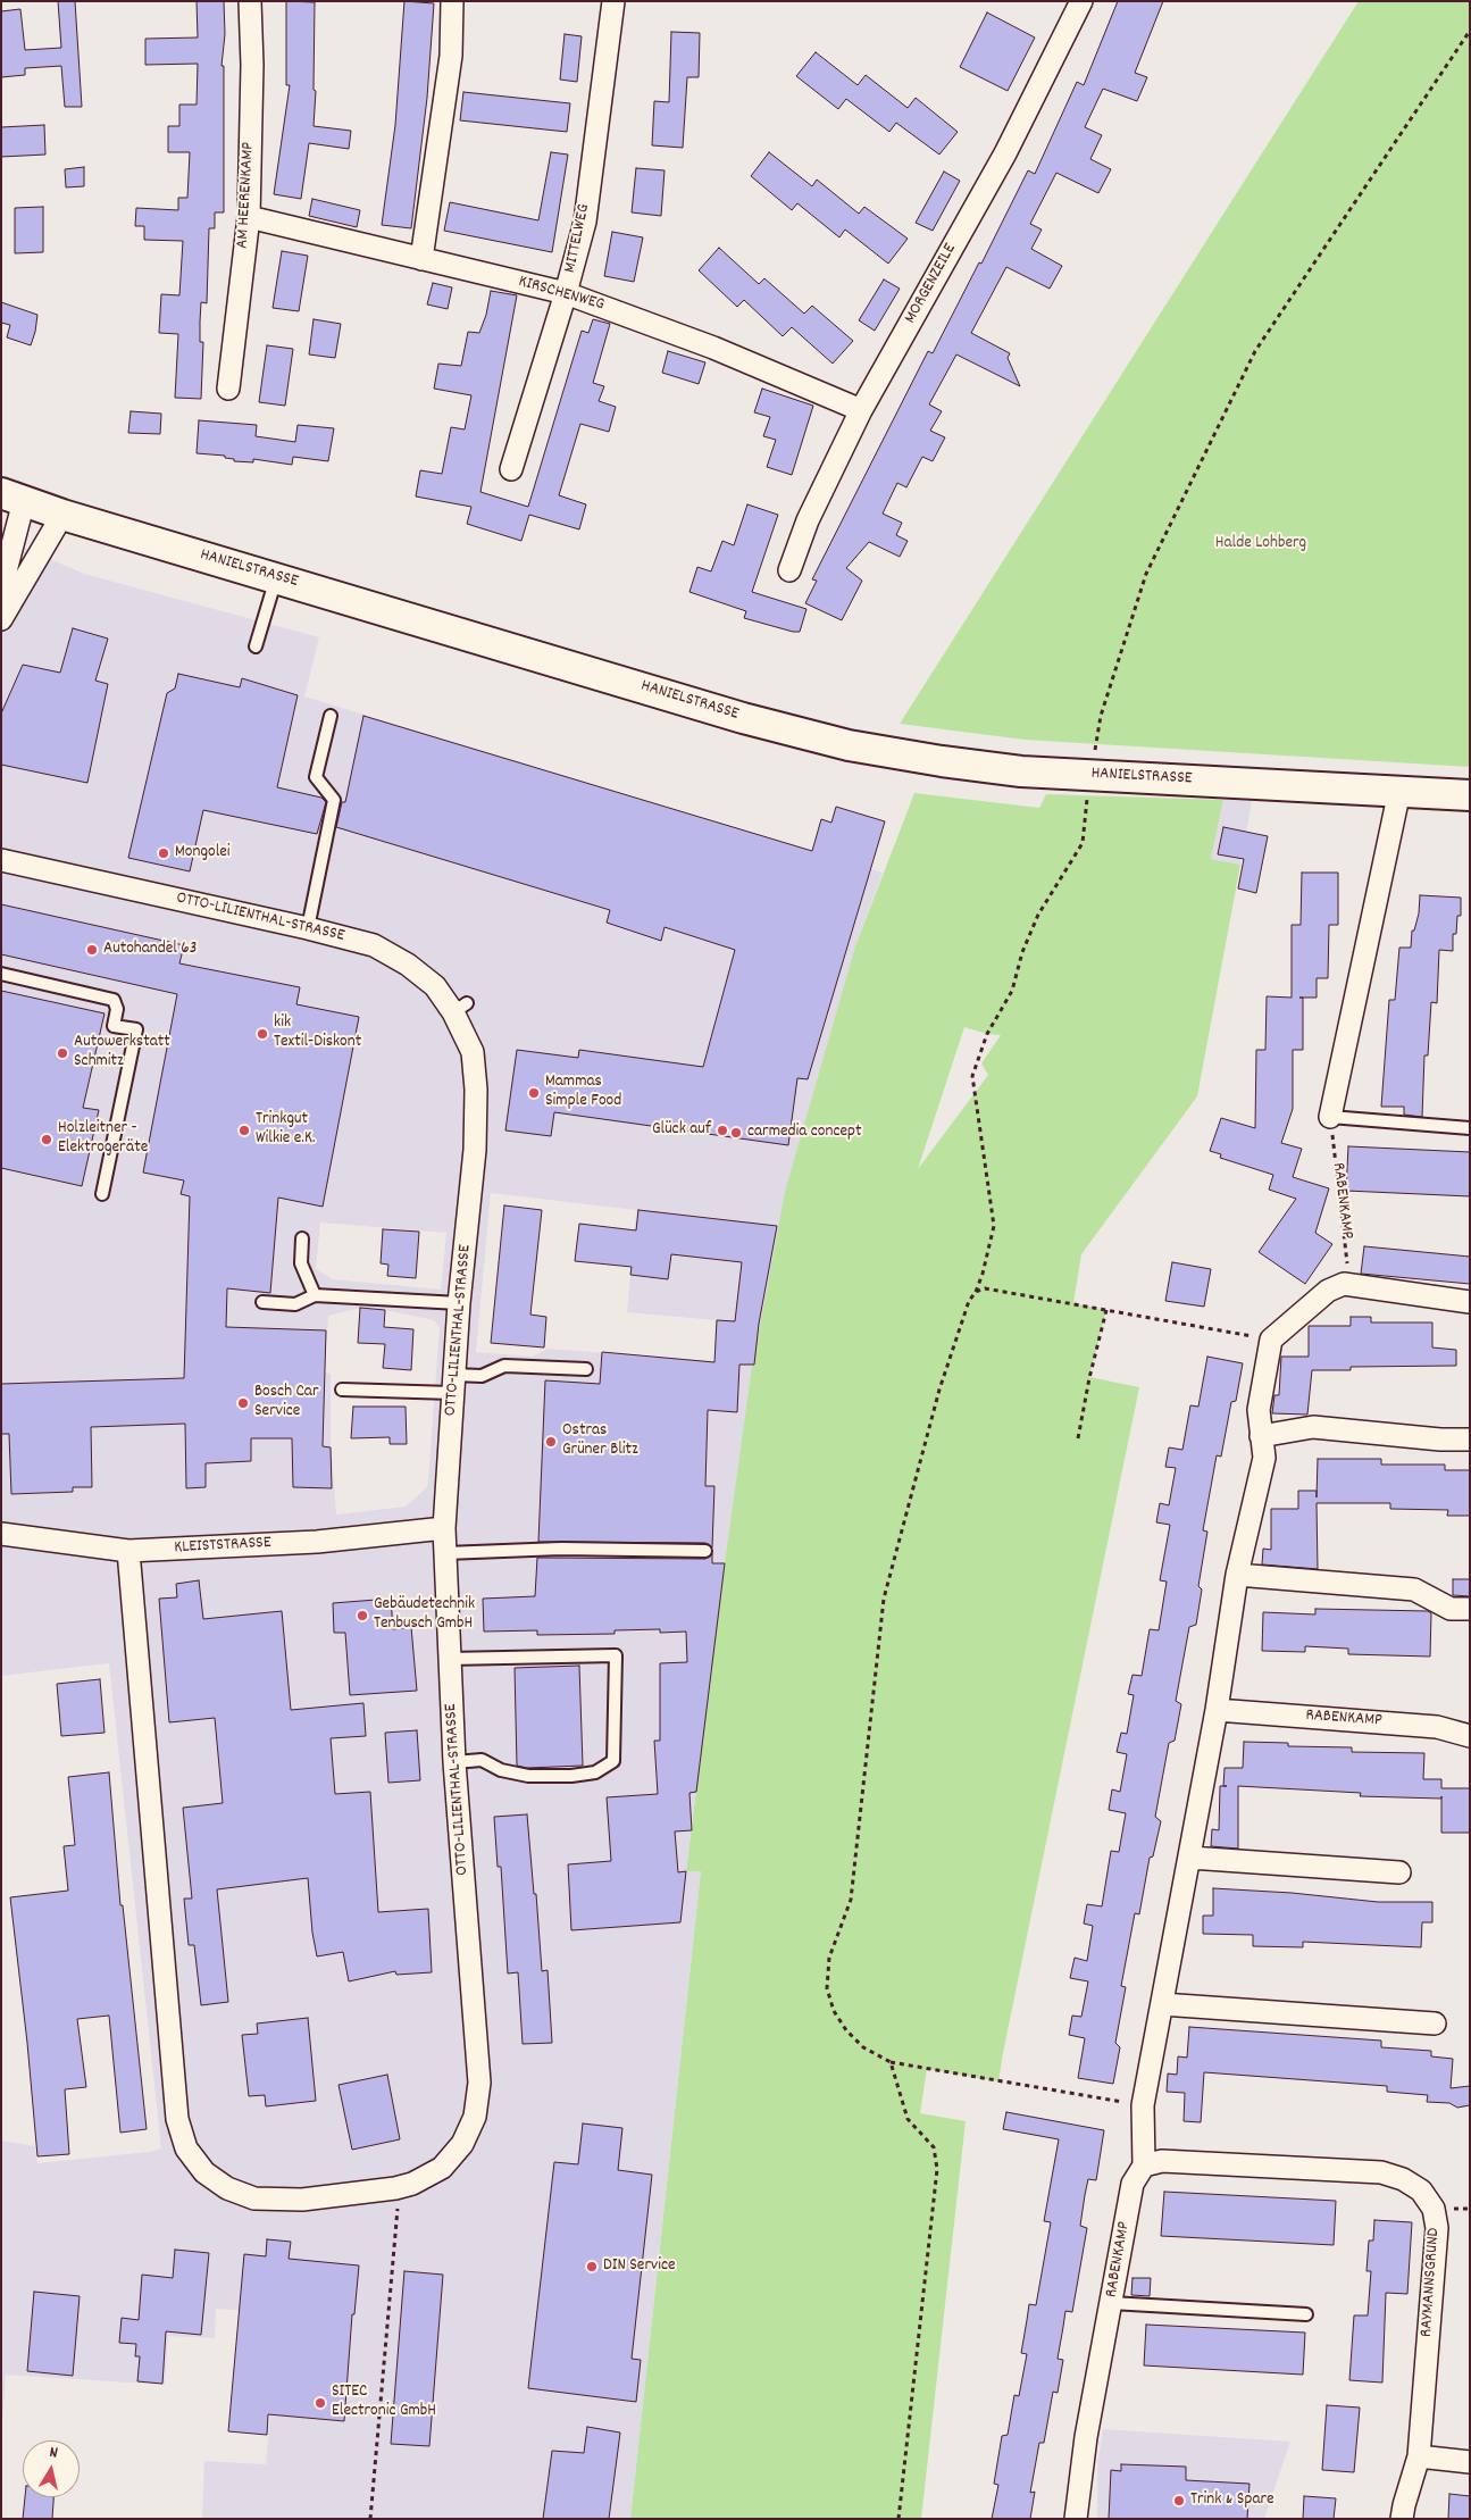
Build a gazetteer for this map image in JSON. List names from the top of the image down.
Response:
{
  "streets": {
    "main road": ["HANIELSTRASSE"],
    "street": [
      "AM HEERENKAMP",
      "MITTELWEG",
      "MORGENZEILE",
      "KIRSCHENWEG",
      "OTTO-LILIENTHAL-STRASSE",
      "RABENKAMP",
      "KLEISTSTRASSE",
      "RAYMANNSGRUND"
    ]
  },
  "crossings": [
    ["AM HEERENKAMP", "KIRSCHENWEG"],
    ["MITTELWEG", "KIRSCHENWEG"],
    ["MORGENZEILE", "KIRSCHENWEG"],
    ["OTTO-LILIENTHAL-STRASSE", "KLEISTSTRASSE"],
    ["RABENKAMP", "RAYMANNSGRUND"]
  ],
  "parks": ["Halde Lohberg"],
  "places": [
    "Mongolei",
    "Autohandel 63",
    "kik Textil-Diskont",
    "Autowerkstatt Schmitz",
    "Mammas Simple Food",
    "Trinkgut Wilkie e.K.",
    "Glück auf",
    "carmedia concept",
    "Holzleitner - Elektrogeräte",
    "Bosch Car Service",
    "Ostras Grüner Blitz",
    "Gebäudetechnik Tenbusch GmbH",
    "DIN Service",
    "SITEC Electronic GmbH",
    "Trink & Spare"
  ],
  "north": "top"
}
